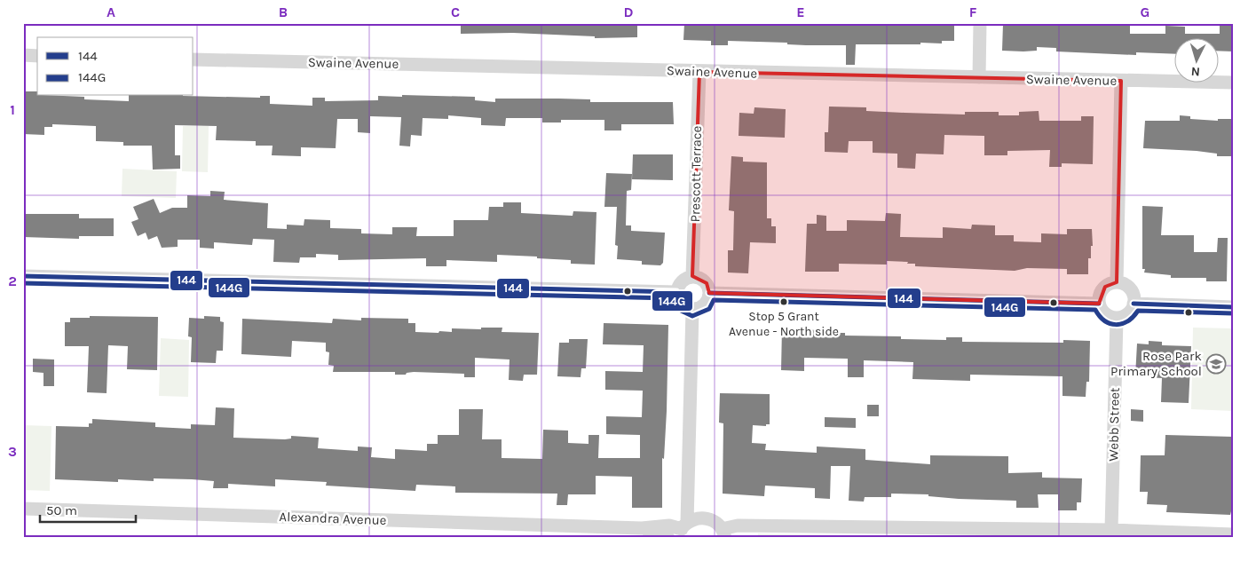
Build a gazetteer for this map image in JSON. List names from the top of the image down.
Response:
{
  "streets": {
    "street": [
      "Swaine Avenue",
      "Prescott Terrace",
      "Webb Street",
      "Alexandra Avenue"
    ]
  },
  "crossings": [
    ["Swaine Avenue", "Prescott Terrace"]
  ],
  "places": {
    "other": ["Stop 5 Grant Avenue - North side"],
    "school or university": ["Rose Park Primary School"]
  },
  "lines": ["transit line 144", "transit line 144G"],
  "legend": ["144", "144G"],
  "scale_bar": "50 m",
  "north": "bottom",
  "grid": {
    "columns": [
      "A",
      "B",
      "C",
      "D",
      "E",
      "F",
      "G"
    ],
    "rows": ["1", "2", "3"]
  }
}
